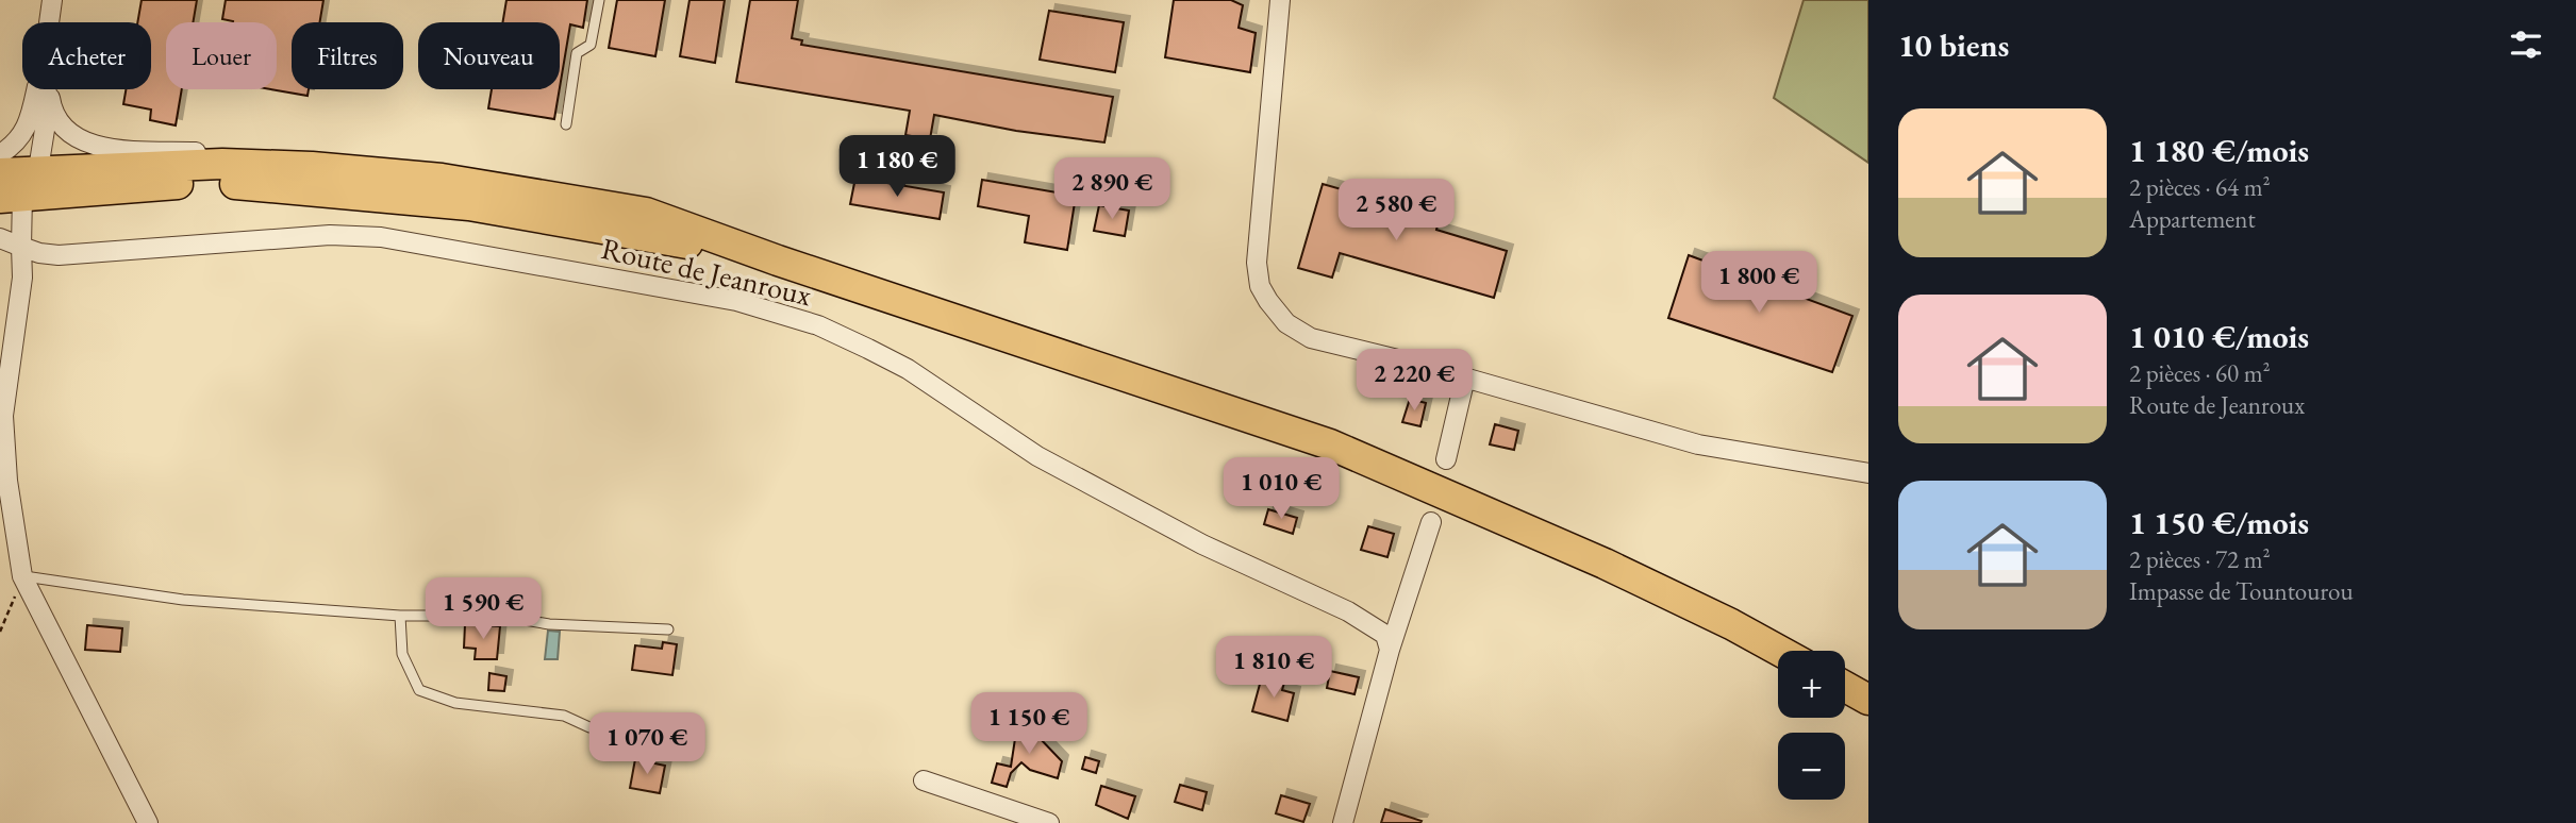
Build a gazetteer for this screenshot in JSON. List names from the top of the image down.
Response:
{
  "streets": {
    "street": ["Route de Jeanroux"]
  },
  "page": {
    "heading": "10 biens",
    "chip": [
      "Acheter",
      "Louer",
      "Filtres",
      "Nouveau"
    ],
    "list": [
      {
        "name": "1 180 €/mois",
        "note": "2 pièces · 64 m² · Appartement"
      },
      {
        "name": "1 010 €/mois",
        "note": "2 pièces · 60 m² · Route de Jeanroux"
      },
      {
        "name": "1 150 €/mois",
        "note": "2 pièces · 72 m² · Impasse de Tountourou"
      }
    ],
    "price": [
      "1 180 €",
      "2 890 €",
      "2 580 €",
      "1 800 €",
      "2 220 €",
      "1 010 €",
      "1 590 €",
      "1 810 €",
      "1 150 €",
      "1 070 €"
    ],
    "map_buttons": ["+", "−"]
  }
}
